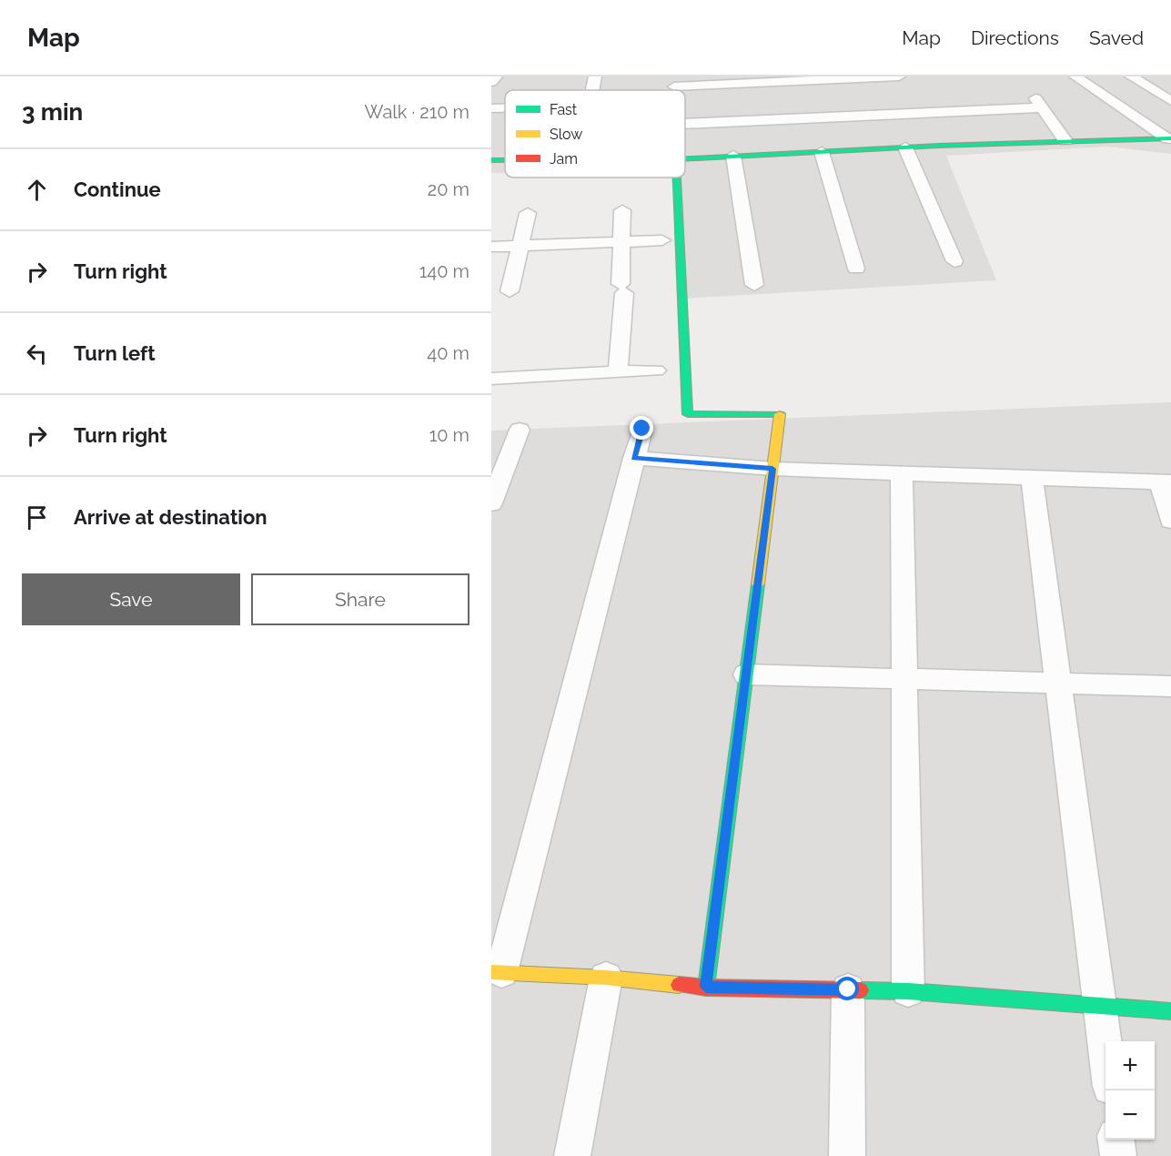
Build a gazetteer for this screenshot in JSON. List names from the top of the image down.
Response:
{
  "legend": ["Fast", "Slow", "Jam"],
  "page": {
    "header": "Map",
    "nav": ["Map", "Directions", "Saved"],
    "heading": ["3 min", "Walk · 210 m"],
    "list": [
      ["Continue", "20 m"],
      ["Turn right", "140 m"],
      ["Turn left", "40 m"],
      ["Turn right", "10 m"],
      "Arrive at destination"
    ],
    "buttons": ["Save", "Share"],
    "map_buttons": ["+", "−"]
  }
}
